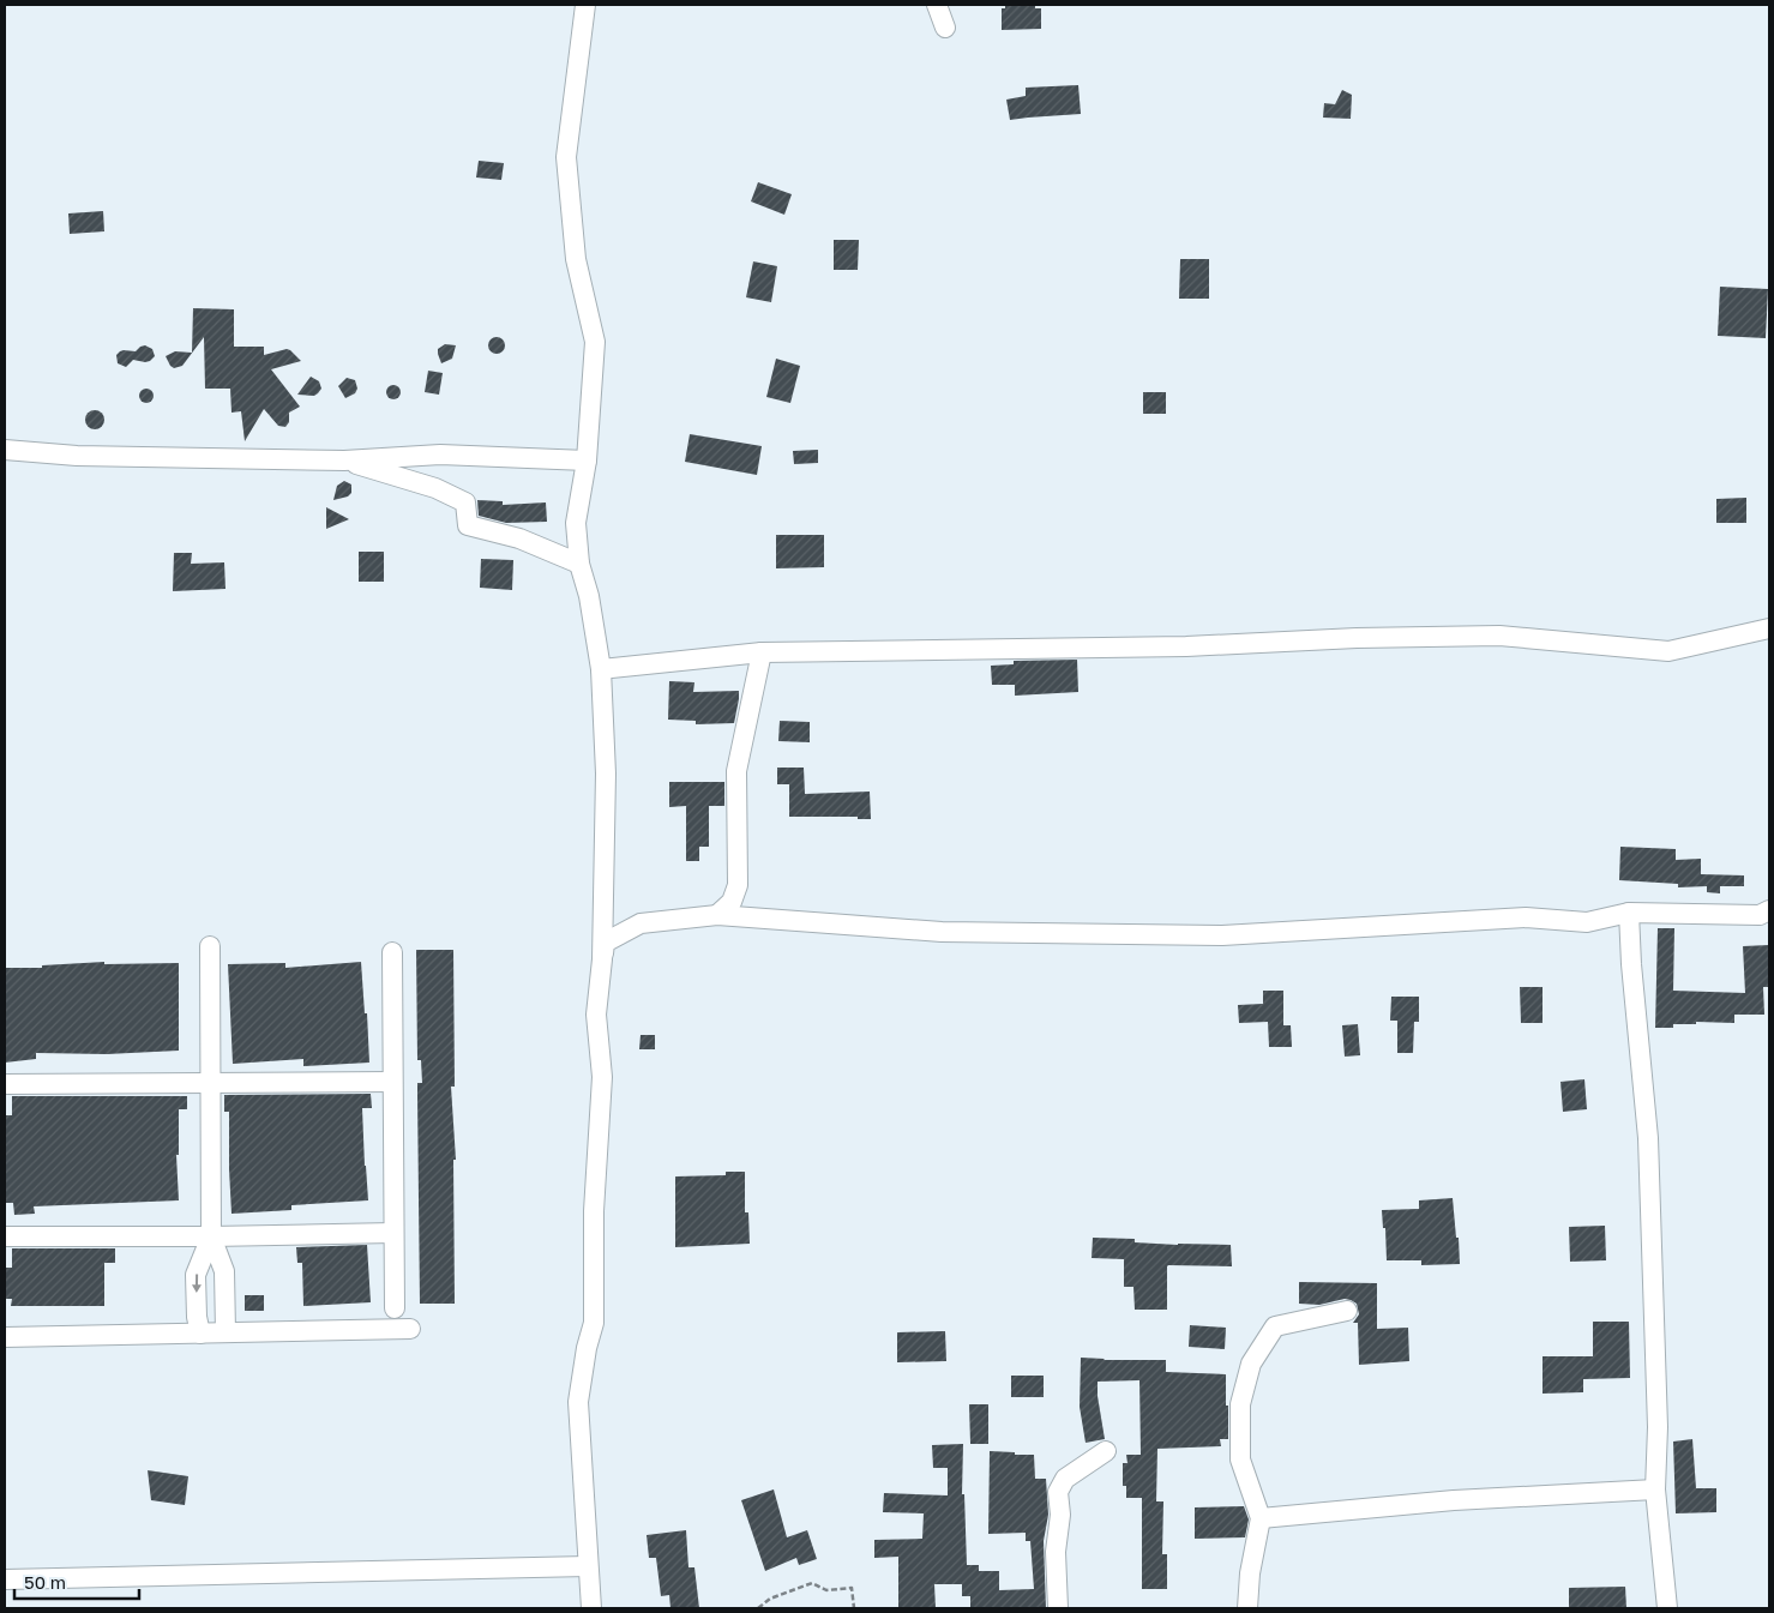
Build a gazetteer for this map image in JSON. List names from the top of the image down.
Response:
{
  "scale_bar": "50 m"
}
